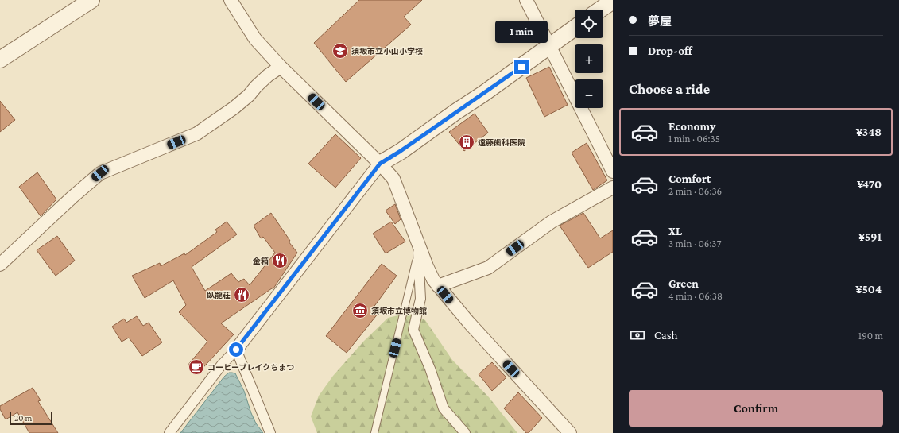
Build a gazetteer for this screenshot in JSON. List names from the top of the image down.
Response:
{
  "places": {
    "school or university": ["須坂市立小山小学校"],
    "building": ["遠藤歯科医院"],
    "restaurant": ["金箱", "臥龍荘"],
    "museum": ["須坂市立博物館"],
    "cafe": ["コーヒーブレイクちまつ"]
  },
  "scale_bar": "20 m",
  "page": {
    "banner": ["夢屋", "Drop-off"],
    "map_buttons": ["+", "−"],
    "bubble": "1 min",
    "heading": "Choose a ride",
    "list": [
      {
        "name": "Economy",
        "note": "1 min · 06:35",
        "value": "¥348"
      },
      {
        "name": "Comfort",
        "note": "2 min · 06:36",
        "value": "¥470"
      },
      {
        "name": "XL",
        "note": "3 min · 06:37",
        "value": "¥591"
      },
      {
        "name": "Green",
        "note": "4 min · 06:38",
        "value": "¥504"
      }
    ],
    "pay": ["Cash", "190 m"],
    "buttons": "Confirm",
    "scale": "20 m"
  }
}
